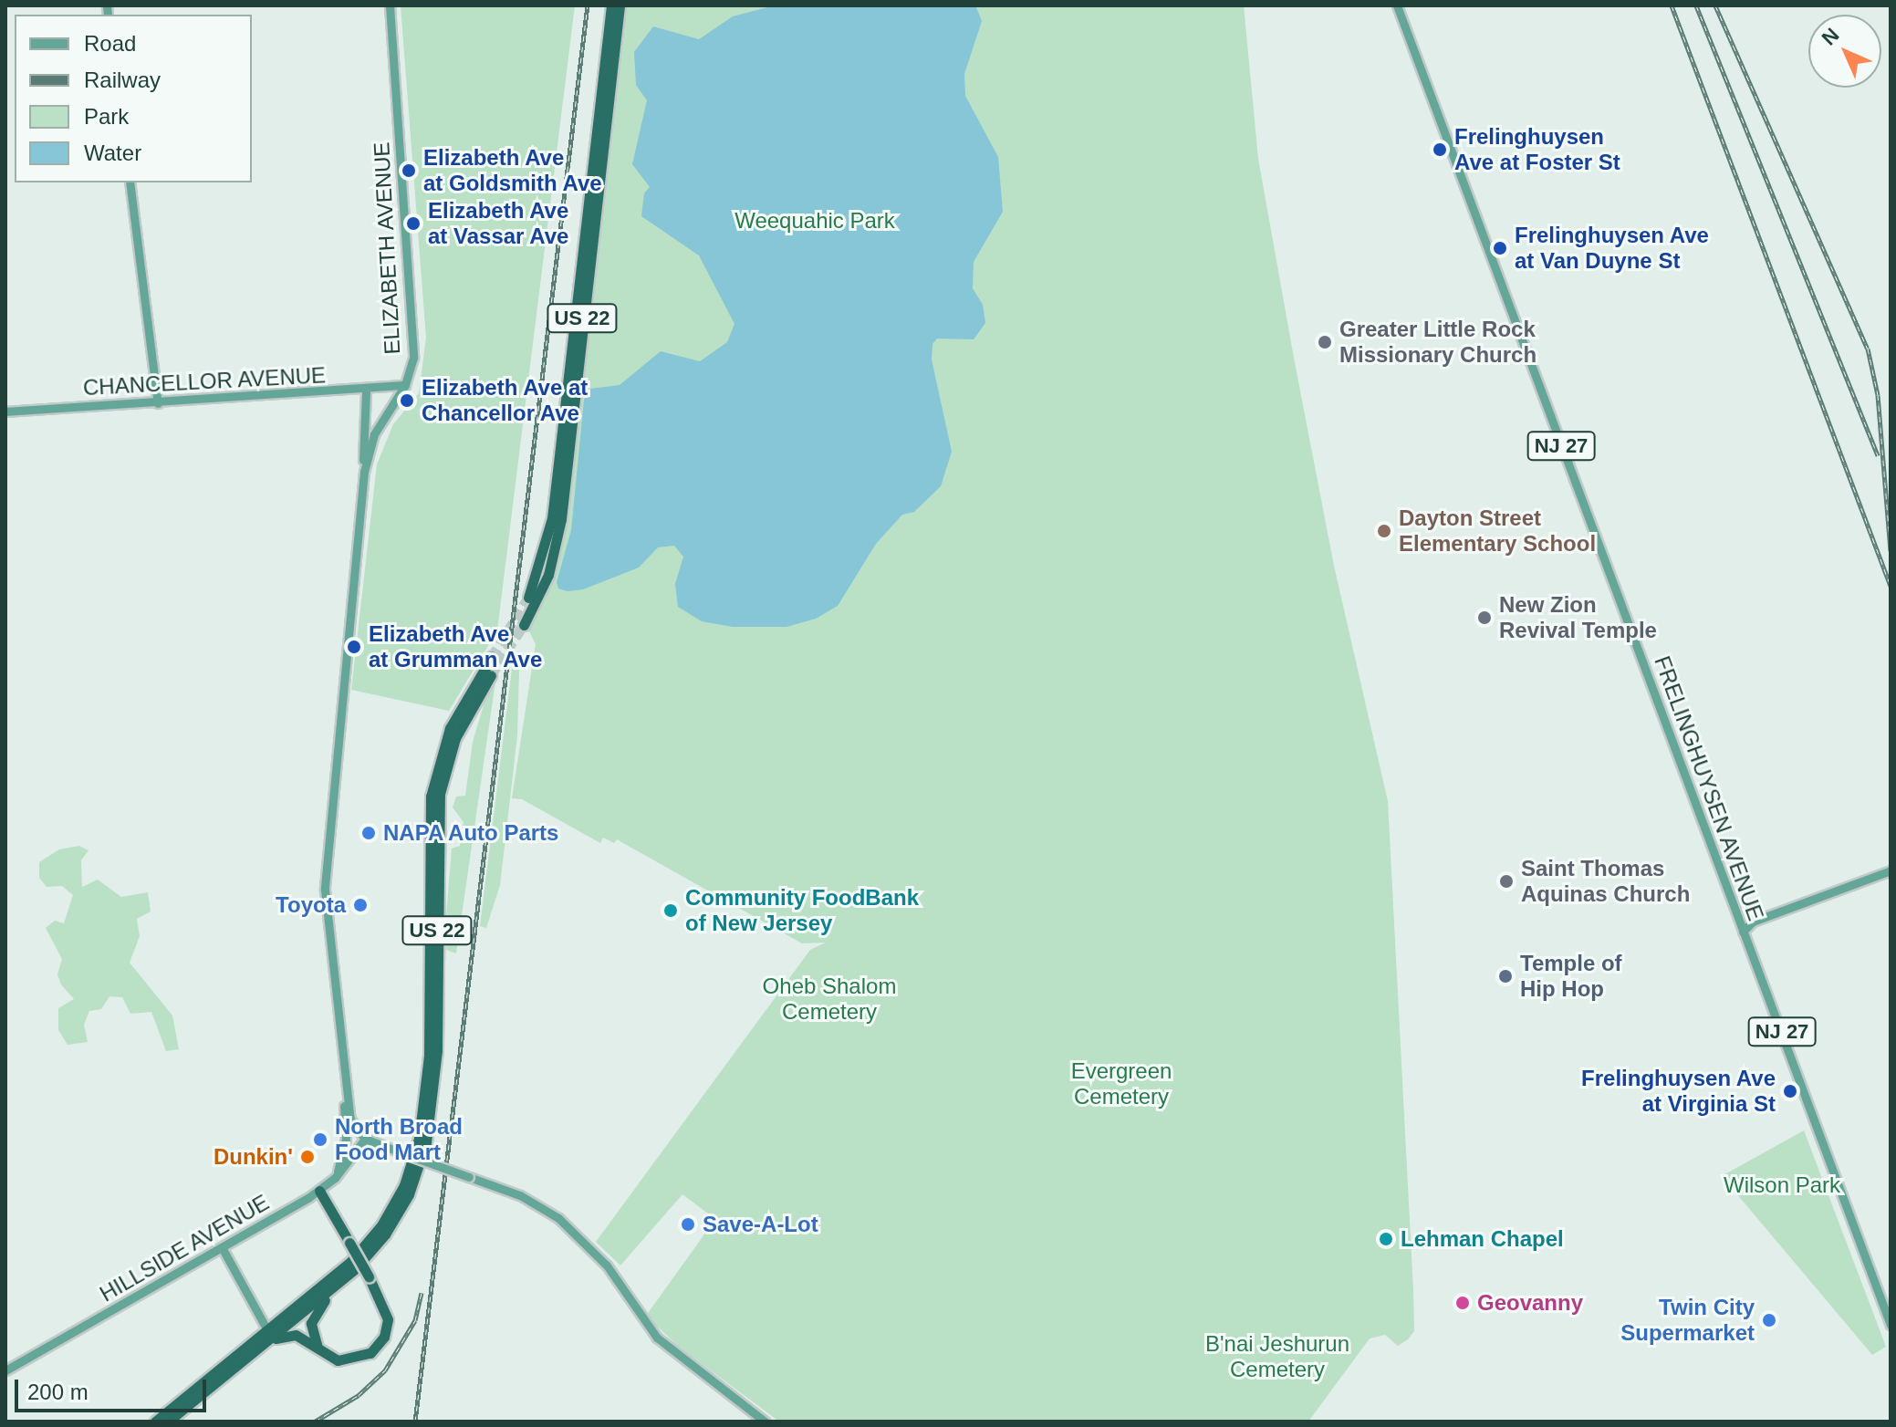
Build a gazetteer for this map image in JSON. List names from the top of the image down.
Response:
{
  "streets": {
    "highway": ["US 22"],
    "main road": [
      "ELIZABETH AVENUE",
      "CHANCELLOR AVENUE",
      "NJ 27",
      "FRELINGHUYSEN AVENUE",
      "HILLSIDE AVENUE"
    ]
  },
  "crossings": [
    ["ELIZABETH AVENUE", "CHANCELLOR AVENUE"]
  ],
  "parks": [
    "Weequahic Park",
    "Oheb Shalom Cemetery",
    "Evergreen Cemetery",
    "Wilson Park",
    "B'nai Jeshurun Cemetery"
  ],
  "places": [
    "Frelinghuysen Ave at Foster St",
    "Elizabeth Ave at Goldsmith Ave",
    "Elizabeth Ave at Vassar Ave",
    "Frelinghuysen Ave at Van Duyne St",
    "Greater Little Rock Missionary Church",
    "Elizabeth Ave at Chancellor Ave",
    "Dayton Street Elementary School",
    "New Zion Revival Temple",
    "Elizabeth Ave at Grumman Ave",
    "NAPA Auto Parts",
    "Saint Thomas Aquinas Church",
    "Toyota",
    "Community FoodBank of New Jersey",
    "Temple of Hip Hop",
    "Frelinghuysen Ave at Virginia St",
    "North Broad Food Mart",
    "Dunkin'",
    "Save-A-Lot",
    "Lehman Chapel",
    "Geovanny",
    "Twin City Supermarket"
  ],
  "legend": [
    "Road",
    "Railway",
    "Park",
    "Water"
  ],
  "scale_bar": "200 m",
  "north": "top left"
}
